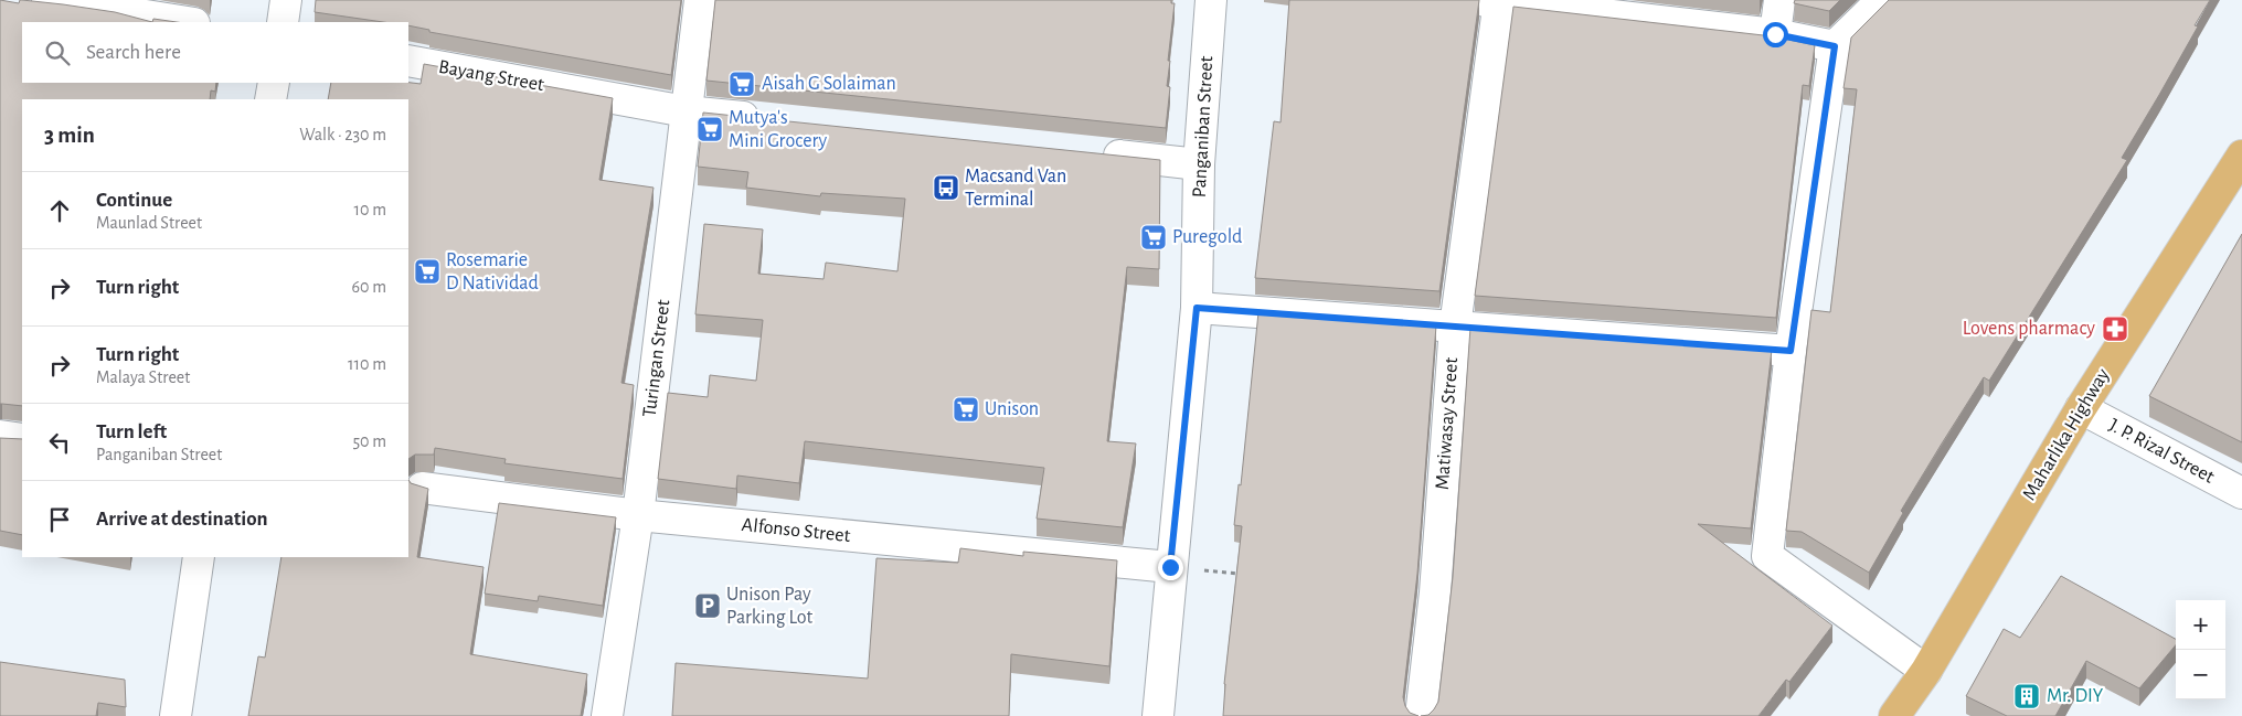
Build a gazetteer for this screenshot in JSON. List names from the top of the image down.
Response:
{
  "streets": {
    "main road": ["Maharlika Highway"],
    "street": [
      "Bayang Street",
      "Panganiban Street",
      "Turingan Street",
      "Matiwasay Street",
      "J. P. Rizal Street",
      "Alfonso Street"
    ]
  },
  "crossings": [
    ["Bayang Street", "Turingan Street"],
    ["Panganiban Street", "Alfonso Street"],
    ["Turingan Street", "Alfonso Street"],
    ["Maharlika Highway", "J. P. Rizal Street"]
  ],
  "places": {
    "supermarket": [
      "Aisah G Solaiman",
      "Mutya's Mini Grocery",
      "Puregold",
      "Rosemarie D Natividad",
      "Unison"
    ],
    "bus stop": ["Macsand Van Terminal"],
    "pharmacy": ["Lovens pharmacy"],
    "parking": ["Unison Pay Parking Lot"],
    "building": ["Mr. DIY"]
  },
  "page": {
    "search": "Search here",
    "heading": ["3 min", "Walk · 230 m"],
    "list": [
      ["Continue", "Maunlad Street", "10 m"],
      ["Turn right", "60 m"],
      ["Turn right", "Malaya Street", "110 m"],
      ["Turn left", "Panganiban Street", "50 m"],
      "Arrive at destination"
    ],
    "map_buttons": ["+", "−"]
  }
}
